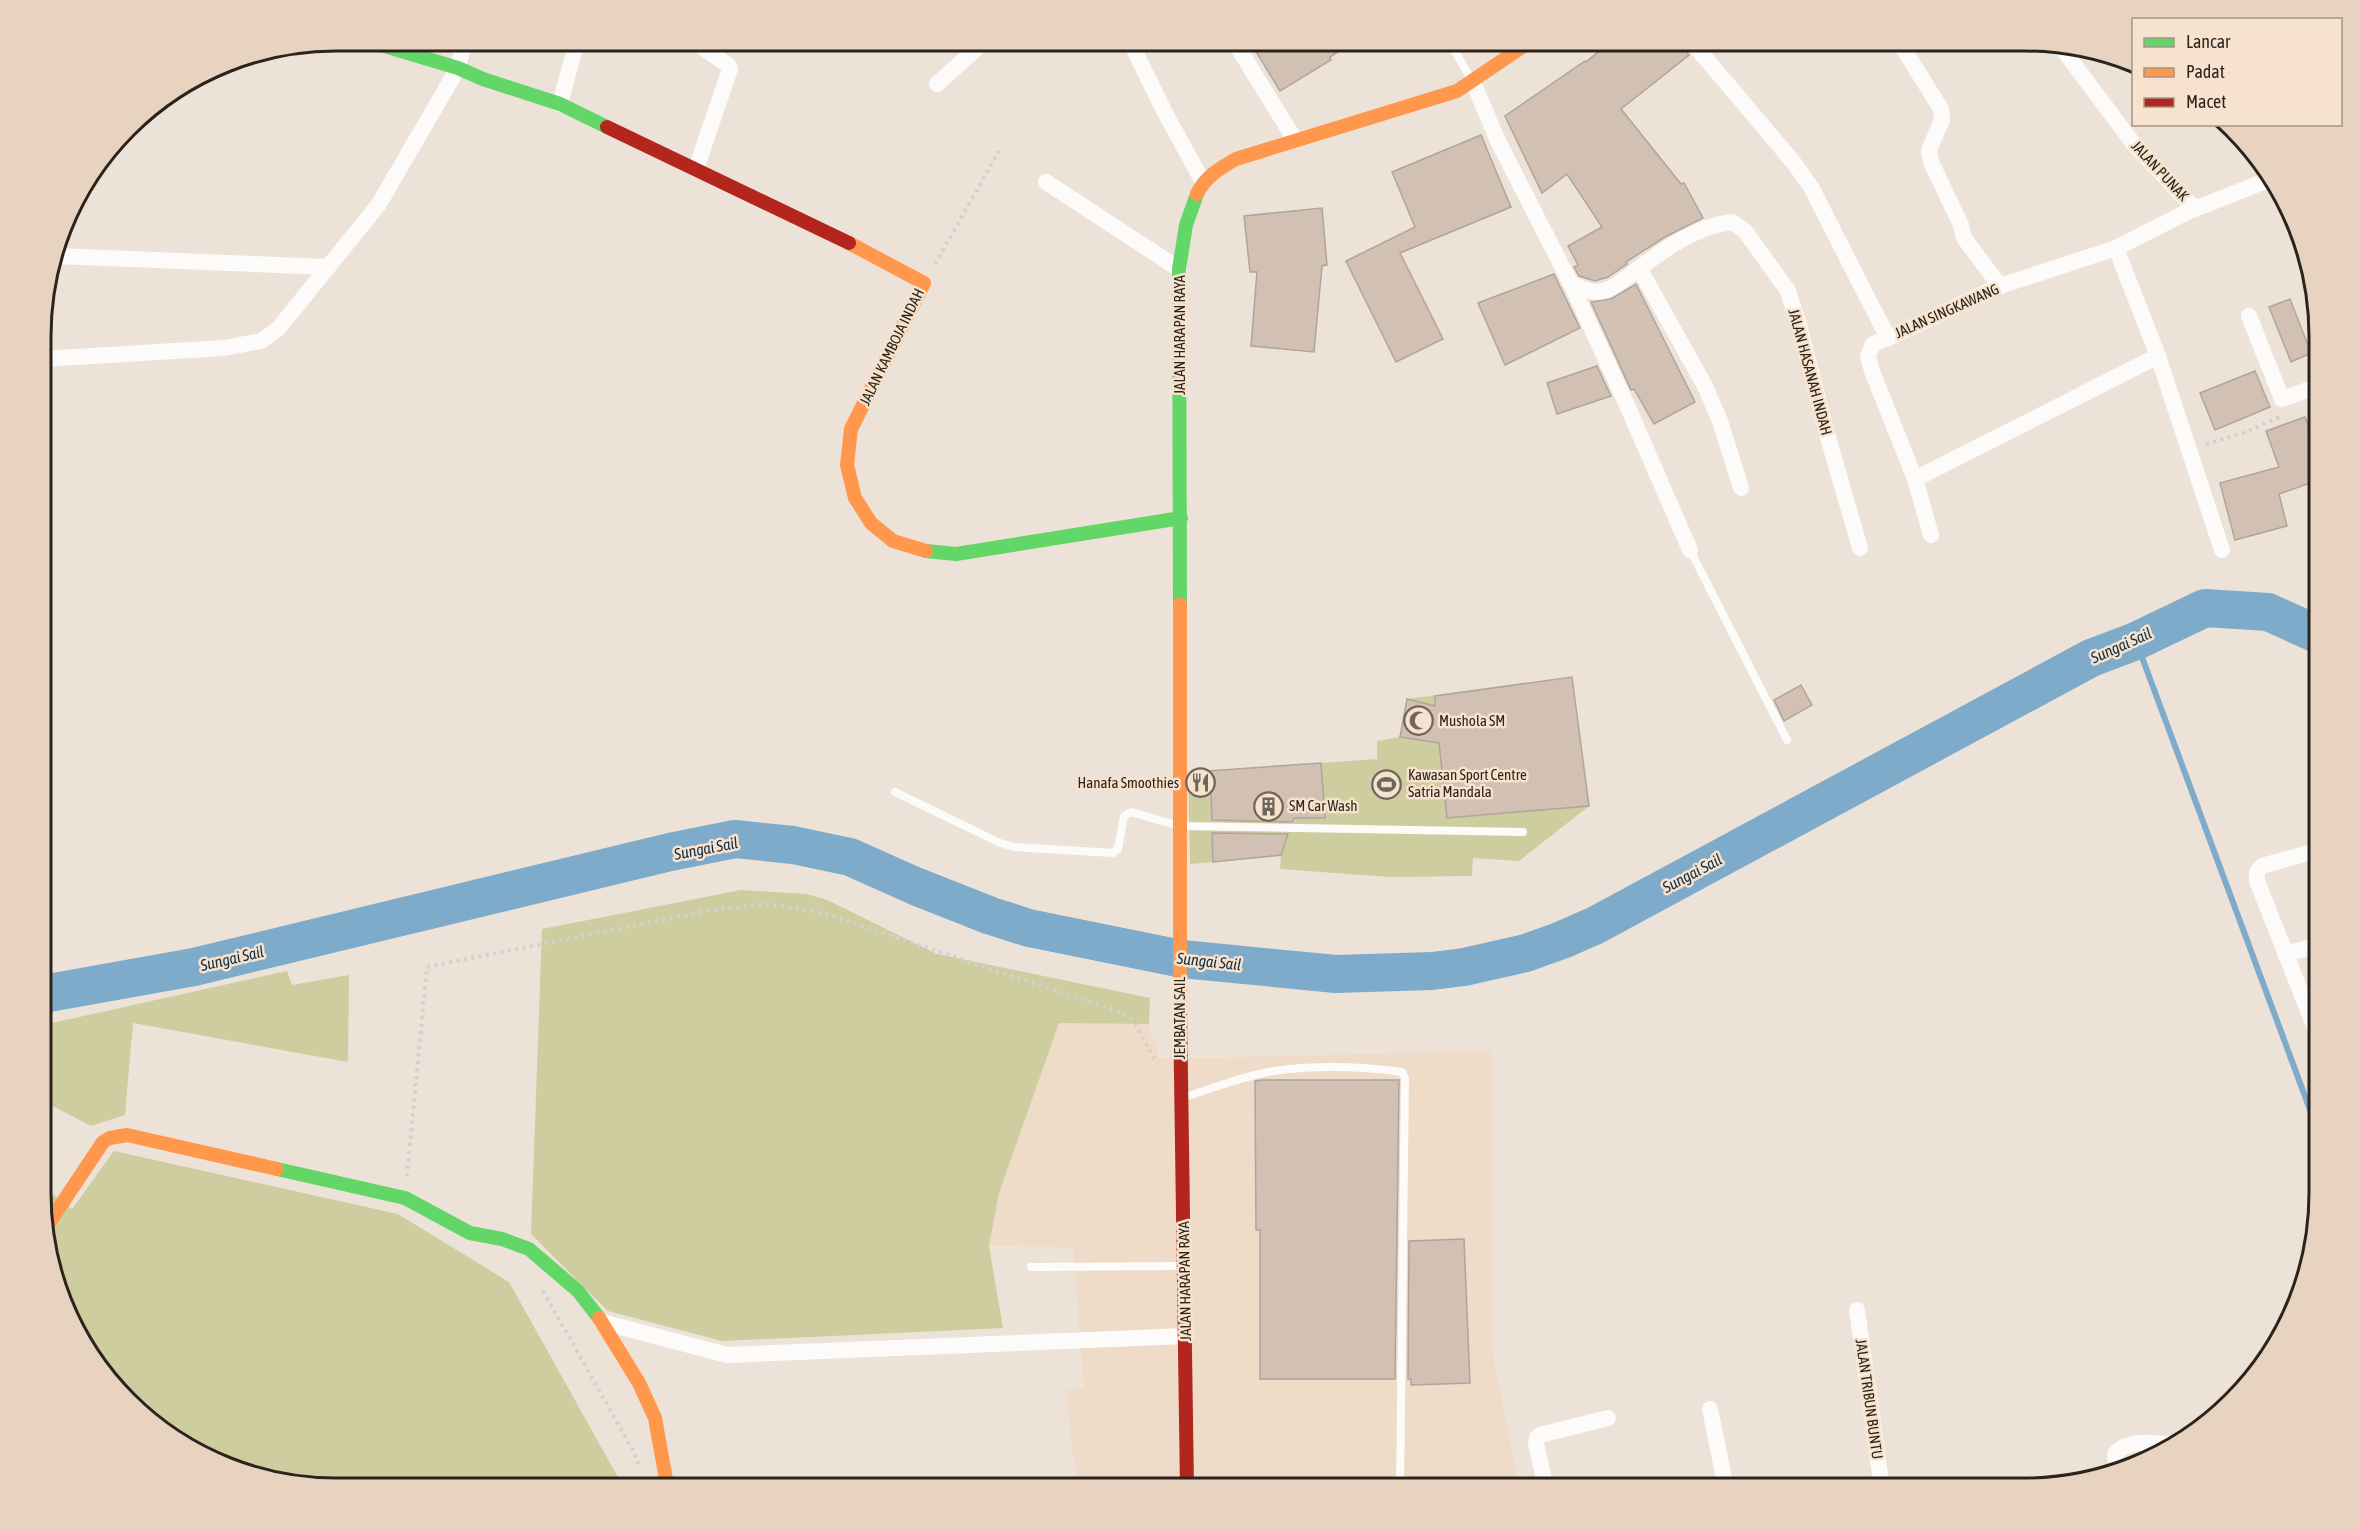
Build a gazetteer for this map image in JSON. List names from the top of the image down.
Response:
{
  "streets": {
    "street": [
      "JALAN PUNAK",
      "JALAN SINGKAWANG",
      "JALAN HARAPAN RAYA",
      "JALAN KAMBOJA INDAH",
      "JALAN HASANAH INDAH",
      "JEMBATAN SAIL",
      "JALAN TRIBUN BUNTU"
    ]
  },
  "crossings": [
    ["JALAN PUNAK", "JALAN SINGKAWANG"],
    ["JALAN HARAPAN RAYA", "JALAN KAMBOJA INDAH"],
    ["JALAN HARAPAN RAYA", "JEMBATAN SAIL"]
  ],
  "water": ["Sungai Sail"],
  "places": {
    "mosque": ["Mushola SM"],
    "restaurant": ["Hanafa Smoothies"],
    "sports": ["Kawasan Sport Centre Satria Mandala"],
    "building": ["SM Car Wash"]
  },
  "legend": ["Lancar", "Padat", "Macet"]
}
